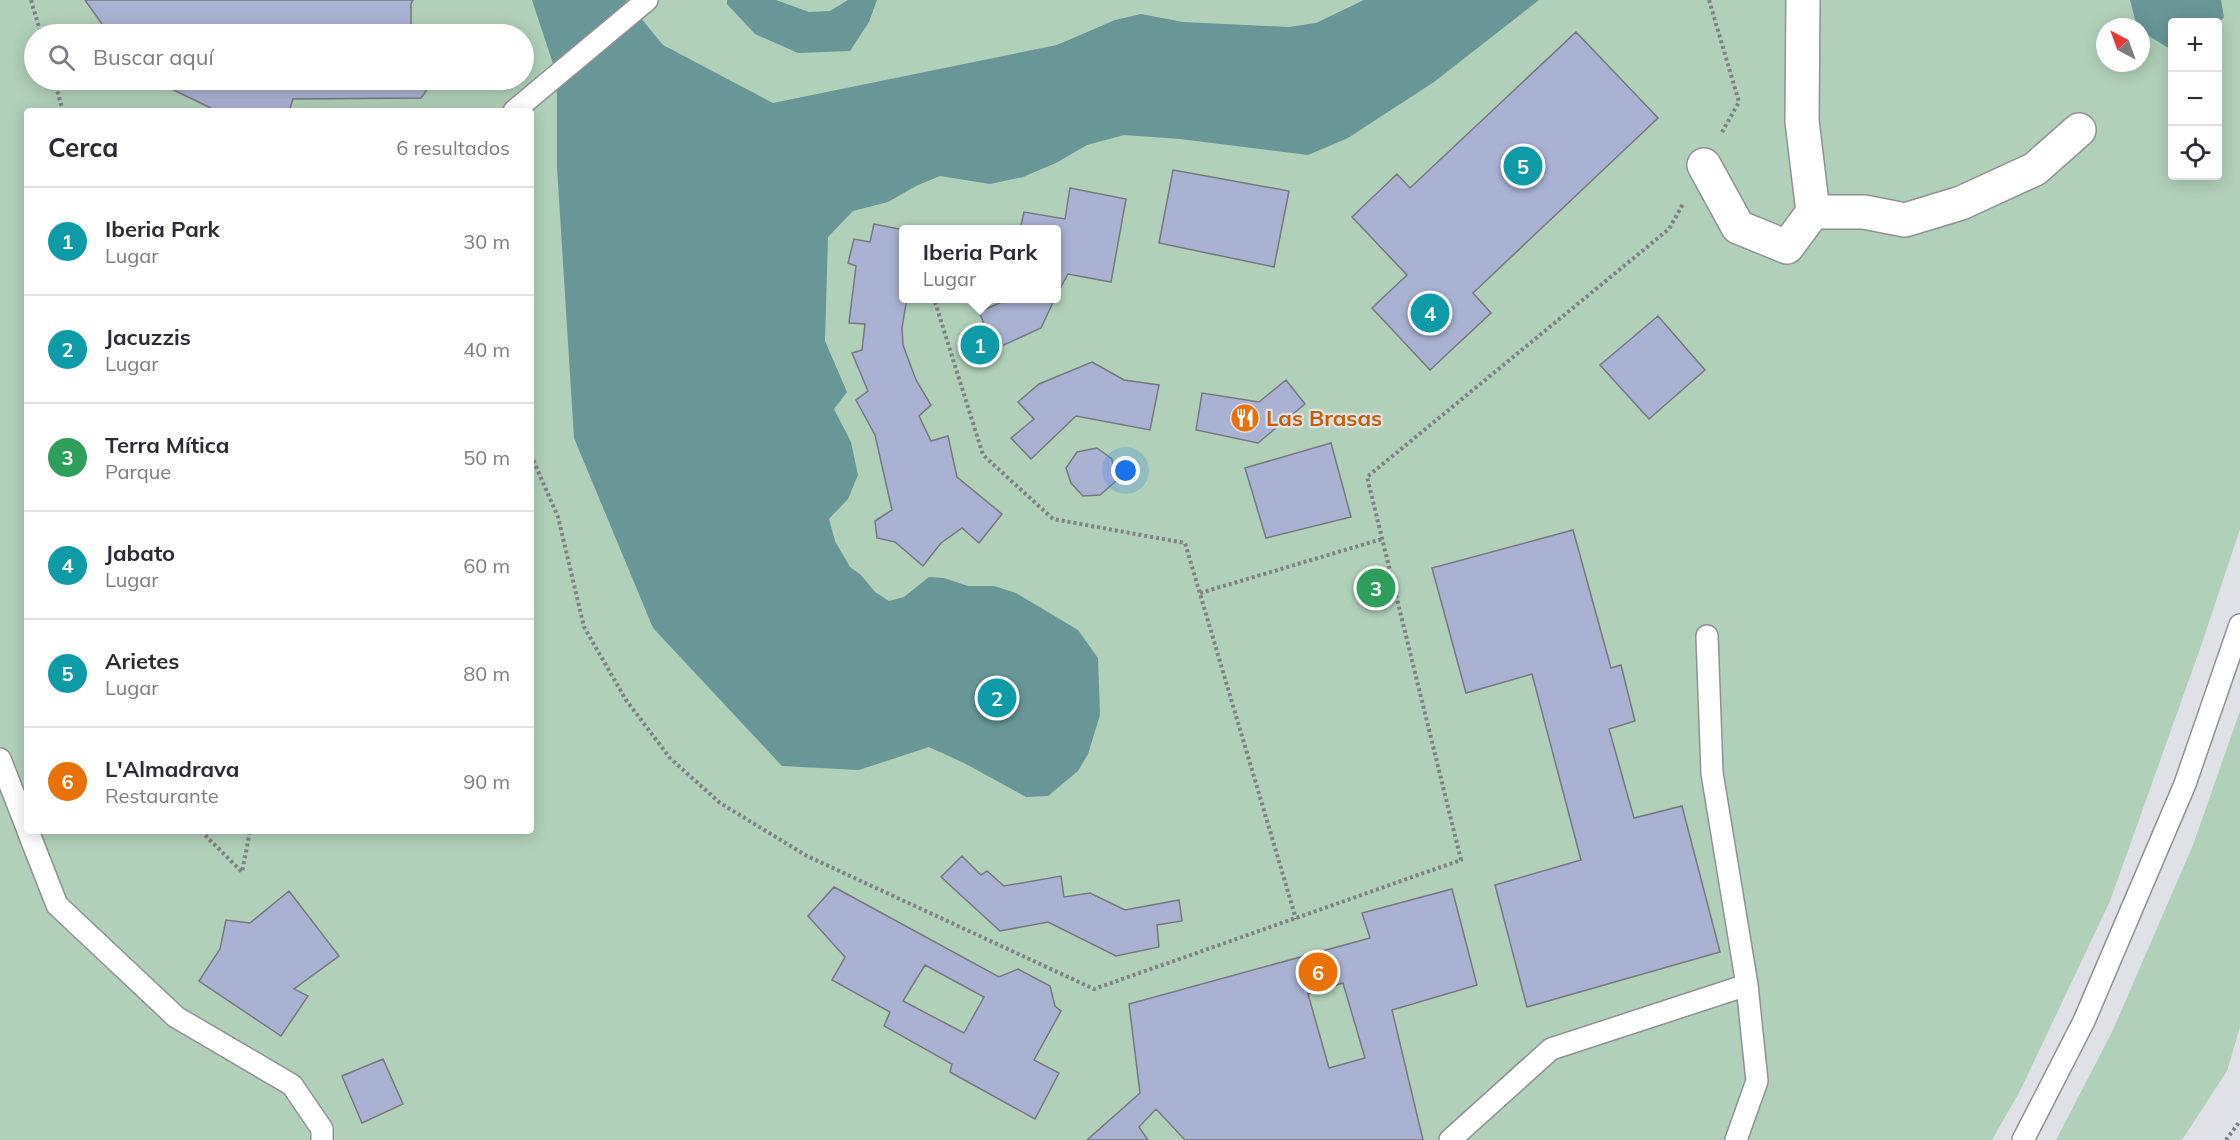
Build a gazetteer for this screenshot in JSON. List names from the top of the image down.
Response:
{
  "places": {
    "restaurant": ["Las Brasas"]
  },
  "north": "top left",
  "page": {
    "map_buttons": ["+", "−"],
    "search": "Buscar aquí",
    "heading": ["Cerca", "6 resultados"],
    "pins": [
      "5",
      "4",
      "1",
      "3",
      "2",
      "6"
    ],
    "list": [
      {
        "mark": "1",
        "name": "Iberia Park",
        "note": "Lugar",
        "value": "30 m"
      },
      {
        "mark": "2",
        "name": "Jacuzzis",
        "note": "Lugar",
        "value": "40 m"
      },
      {
        "mark": "3",
        "name": "Terra Mítica",
        "note": "Parque",
        "value": "50 m"
      },
      {
        "mark": "4",
        "name": "Jabato",
        "note": "Lugar",
        "value": "60 m"
      },
      {
        "mark": "5",
        "name": "Arietes",
        "note": "Lugar",
        "value": "80 m"
      },
      {
        "mark": "6",
        "name": "L'Almadrava",
        "note": "Restaurante",
        "value": "90 m"
      }
    ],
    "popup": ["Iberia Park", "Lugar"]
  }
}
